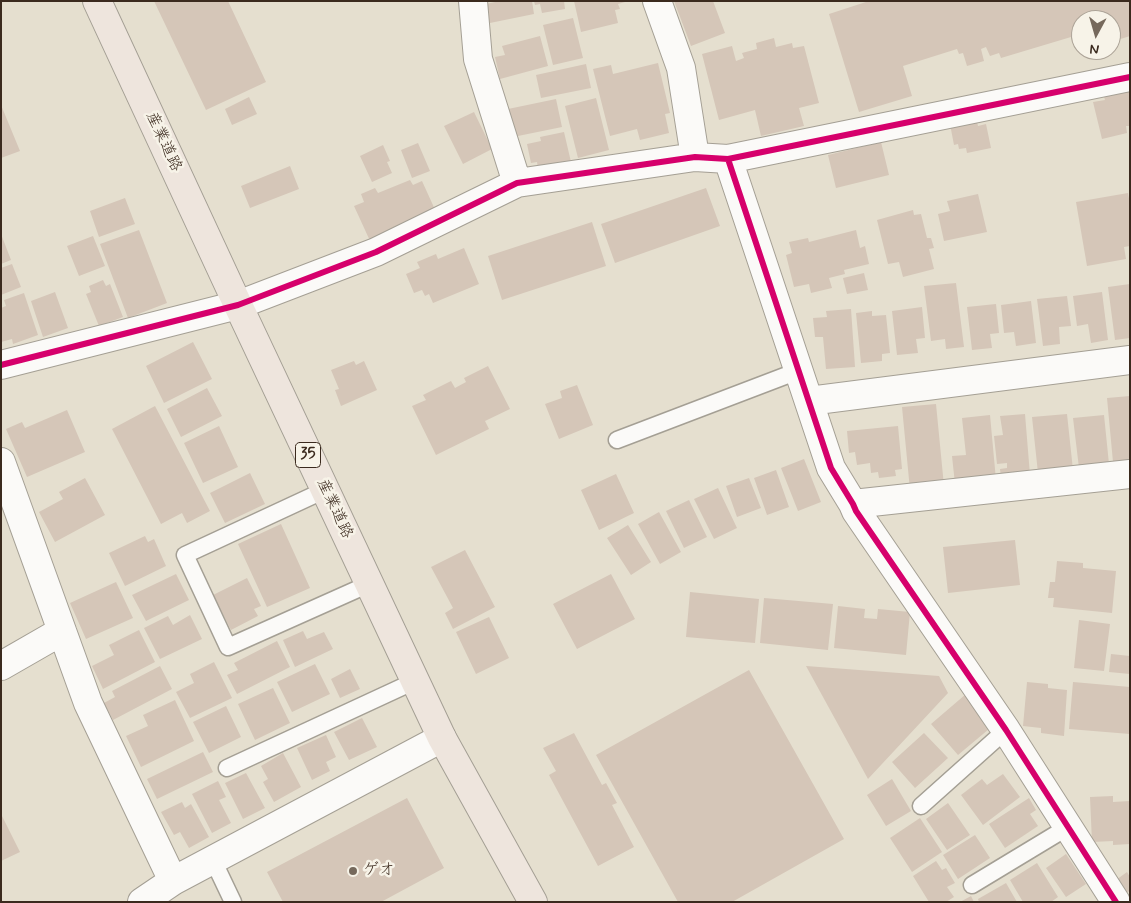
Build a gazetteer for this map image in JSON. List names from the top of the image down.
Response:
{
  "streets": {
    "main road": ["産業道路", "35"]
  },
  "places": ["ゲオ"],
  "north": "bottom"
}
